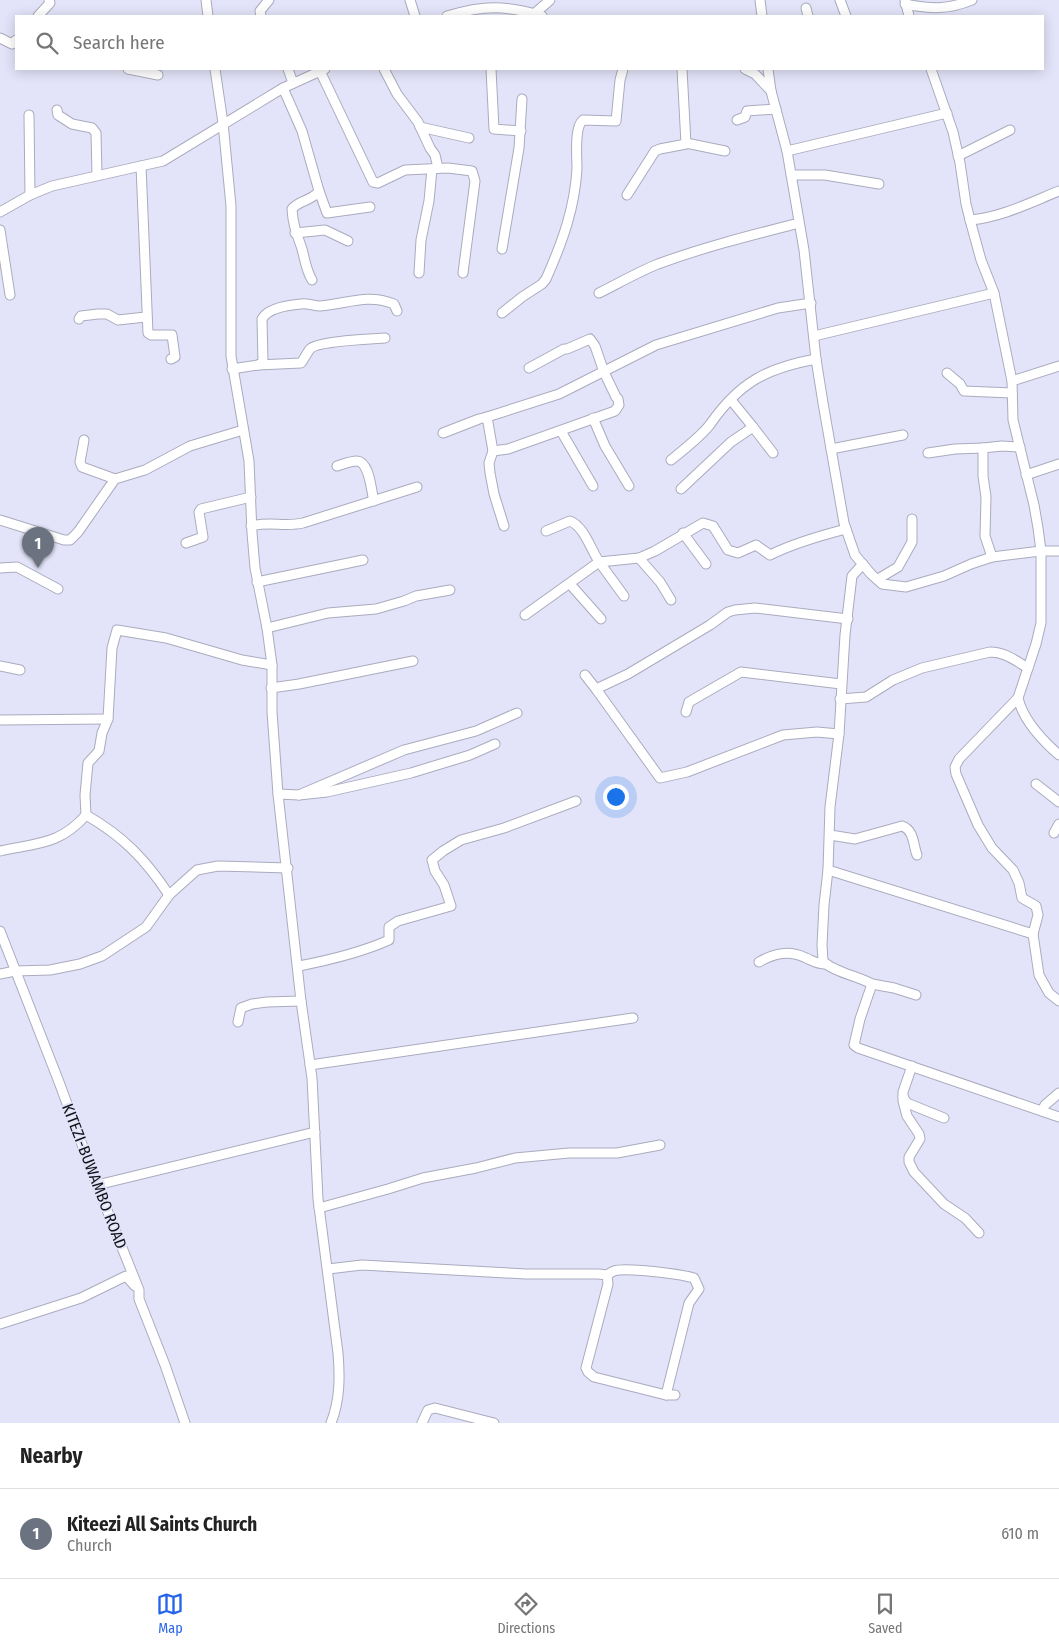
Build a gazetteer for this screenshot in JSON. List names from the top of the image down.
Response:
{
  "streets": {
    "street": ["KITEZI-BUWAMBO ROAD"]
  },
  "page": {
    "search": "Search here",
    "pins": "1",
    "heading": "Nearby",
    "list": [
      {
        "mark": "1",
        "name": "Kiteezi All Saints Church",
        "note": "Church",
        "value": "610 m"
      }
    ],
    "nav": ["Map", "Directions", "Saved"]
  }
}
